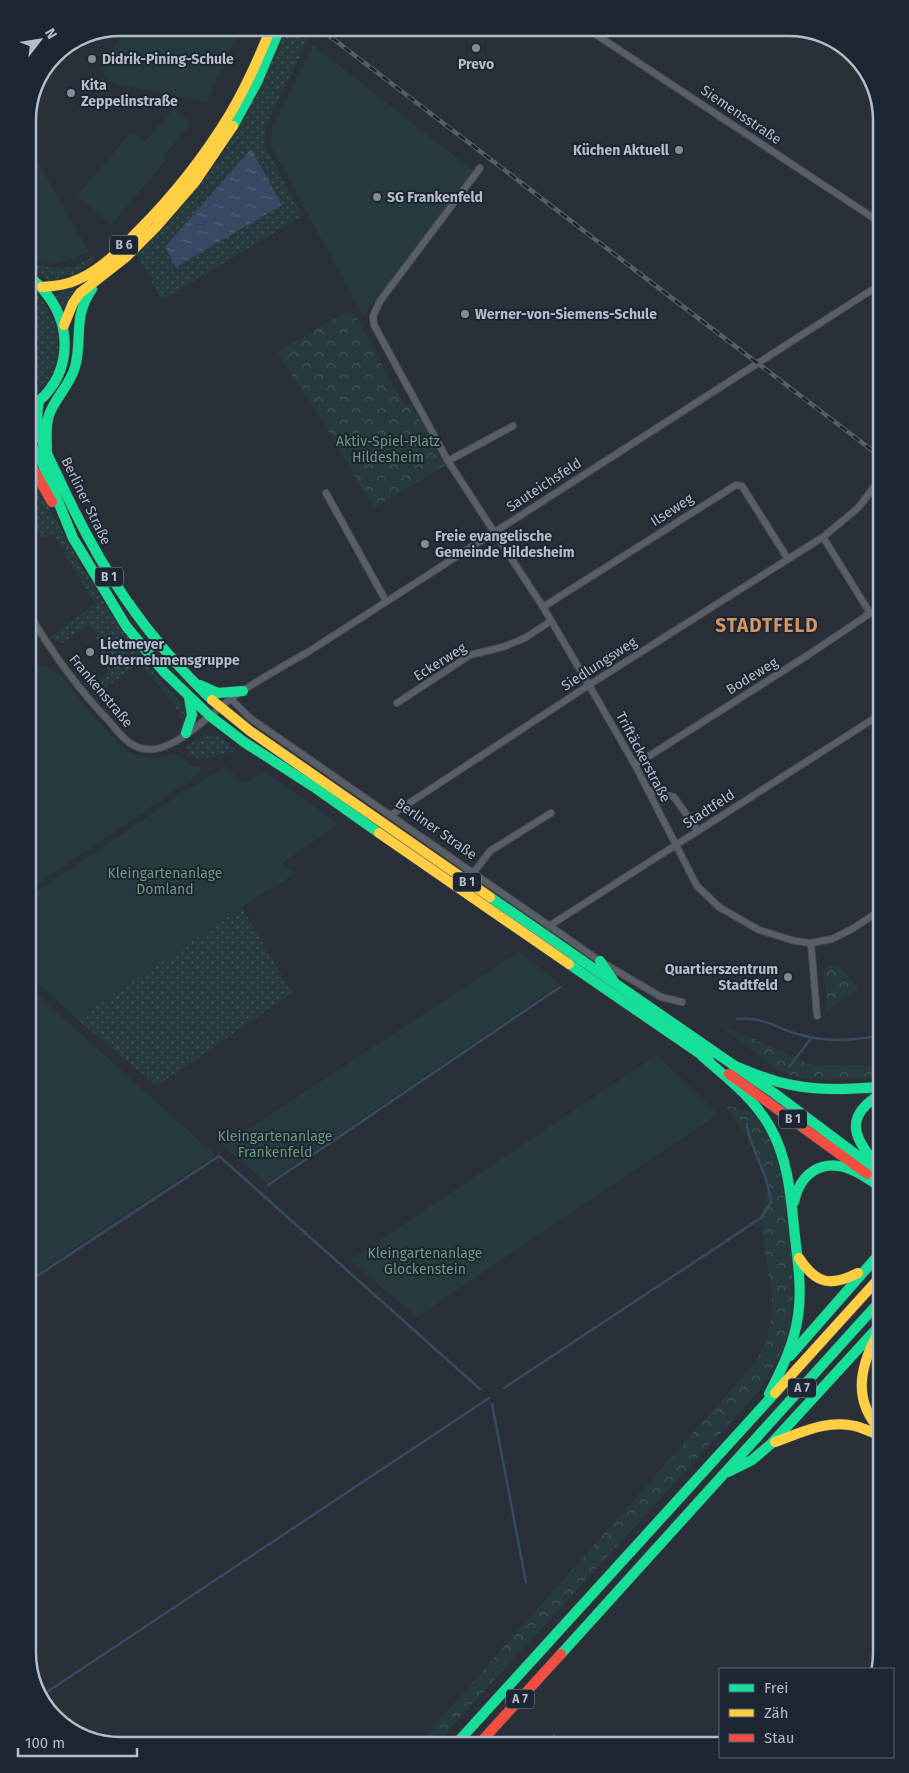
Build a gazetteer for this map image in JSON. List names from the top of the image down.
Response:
{
  "streets": {
    "main road": [
      "B 6",
      "Berliner Straße",
      "B 1",
      "A 7"
    ],
    "street": [
      "Siemensstraße",
      "Sauteichsfeld",
      "Ilseweg",
      "Eckerweg",
      "Siedlungsweg",
      "Bodeweg",
      "Frankenstraße",
      "Triftäckerstraße",
      "Stadtfeld"
    ]
  },
  "crossings": [
    ["Sauteichsfeld", "Berliner Straße"],
    ["Sauteichsfeld", "B 1"],
    ["Sauteichsfeld", "Triftäckerstraße"],
    ["Berliner Straße", "B 1"],
    ["Berliner Straße", "Siedlungsweg"],
    ["Berliner Straße", "Stadtfeld"],
    ["Ilseweg", "Siedlungsweg"],
    ["Ilseweg", "Triftäckerstraße"],
    ["Eckerweg", "Triftäckerstraße"],
    ["Siedlungsweg", "Triftäckerstraße"],
    ["Bodeweg", "Triftäckerstraße"],
    ["Triftäckerstraße", "Stadtfeld"]
  ],
  "districts": ["STADTFELD"],
  "parks": [
    "Aktiv-Spiel-Platz Hildesheim",
    "Kleingartenanlage Domland",
    "Kleingartenanlage Frankenfeld",
    "Kleingartenanlage Glockenstein"
  ],
  "places": [
    "Prevo",
    "Didrik-Pining-Schule",
    "Kita Zeppelinstraße",
    "Küchen Aktuell",
    "SG Frankenfeld",
    "Werner-von-Siemens-Schule",
    "Freie evangelische Gemeinde Hildesheim",
    "Lietmeyer Unternehmensgruppe",
    "Quartierszentrum Stadtfeld"
  ],
  "legend": ["Frei", "Zäh", "Stau"],
  "scale_bar": "100 m",
  "north": "top right"
}
